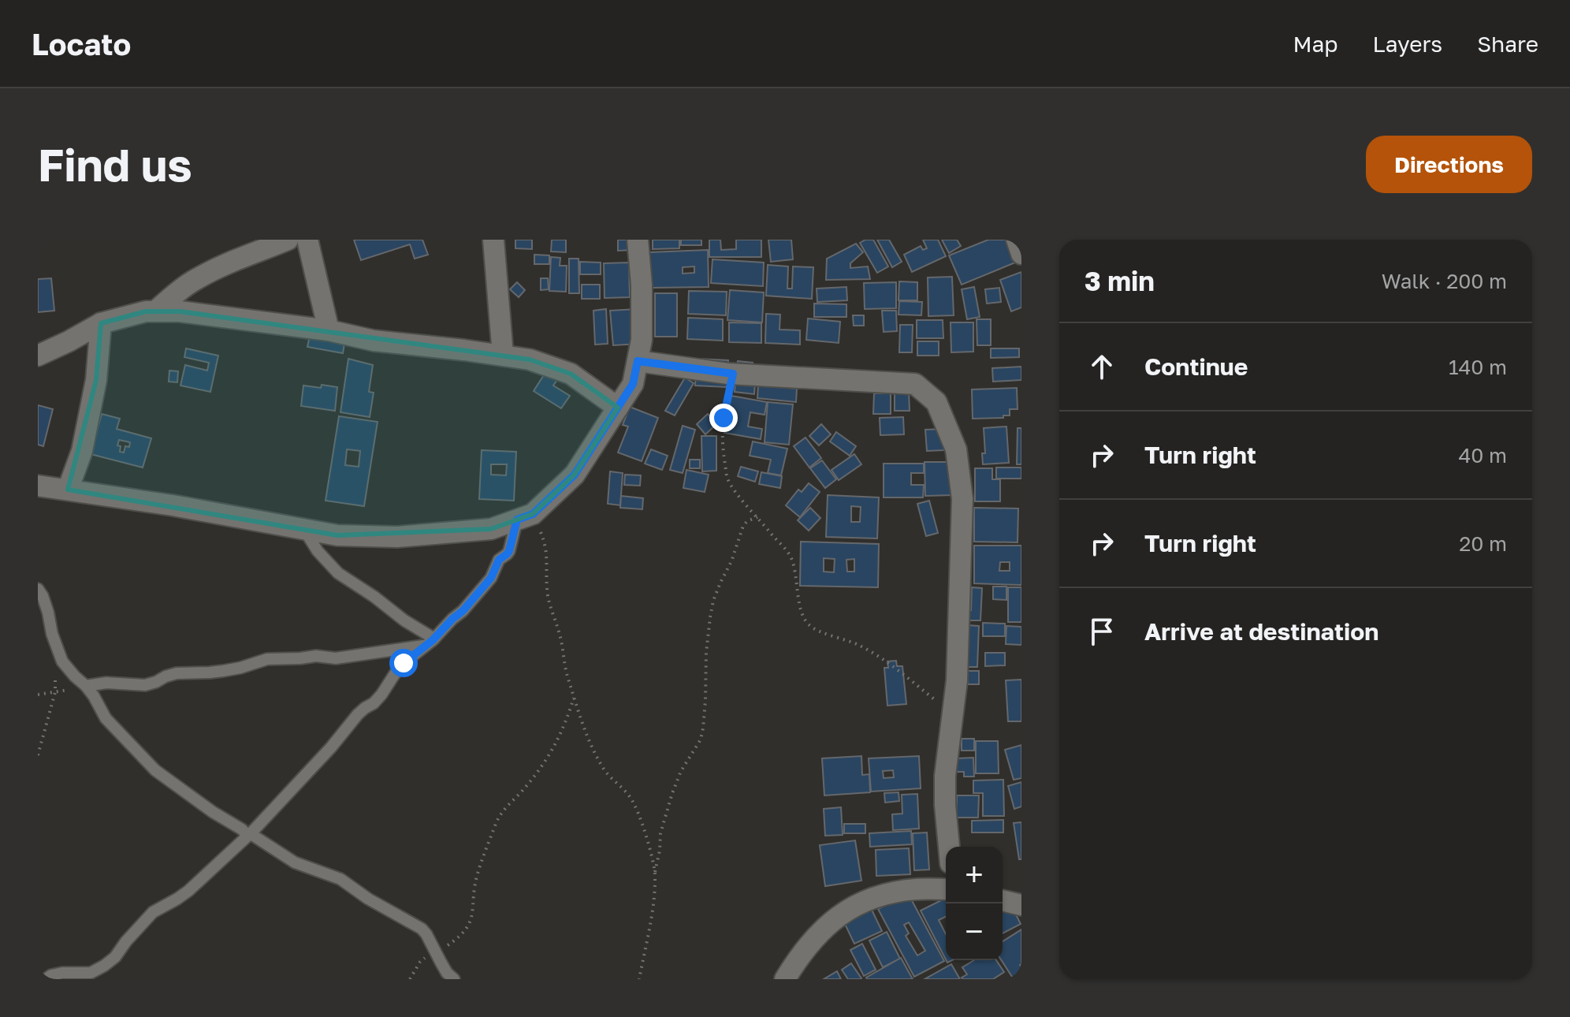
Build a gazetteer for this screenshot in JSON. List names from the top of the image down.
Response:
{
  "page": {
    "header": "Locato",
    "nav": ["Map", "Layers", "Share"],
    "buttons": "Directions",
    "title": "Find us",
    "heading": ["3 min", "Walk · 200 m"],
    "list": [
      ["Continue", "140 m"],
      ["Turn right", "40 m"],
      ["Turn right", "20 m"],
      "Arrive at destination"
    ],
    "map_buttons": ["+", "−"]
  }
}
